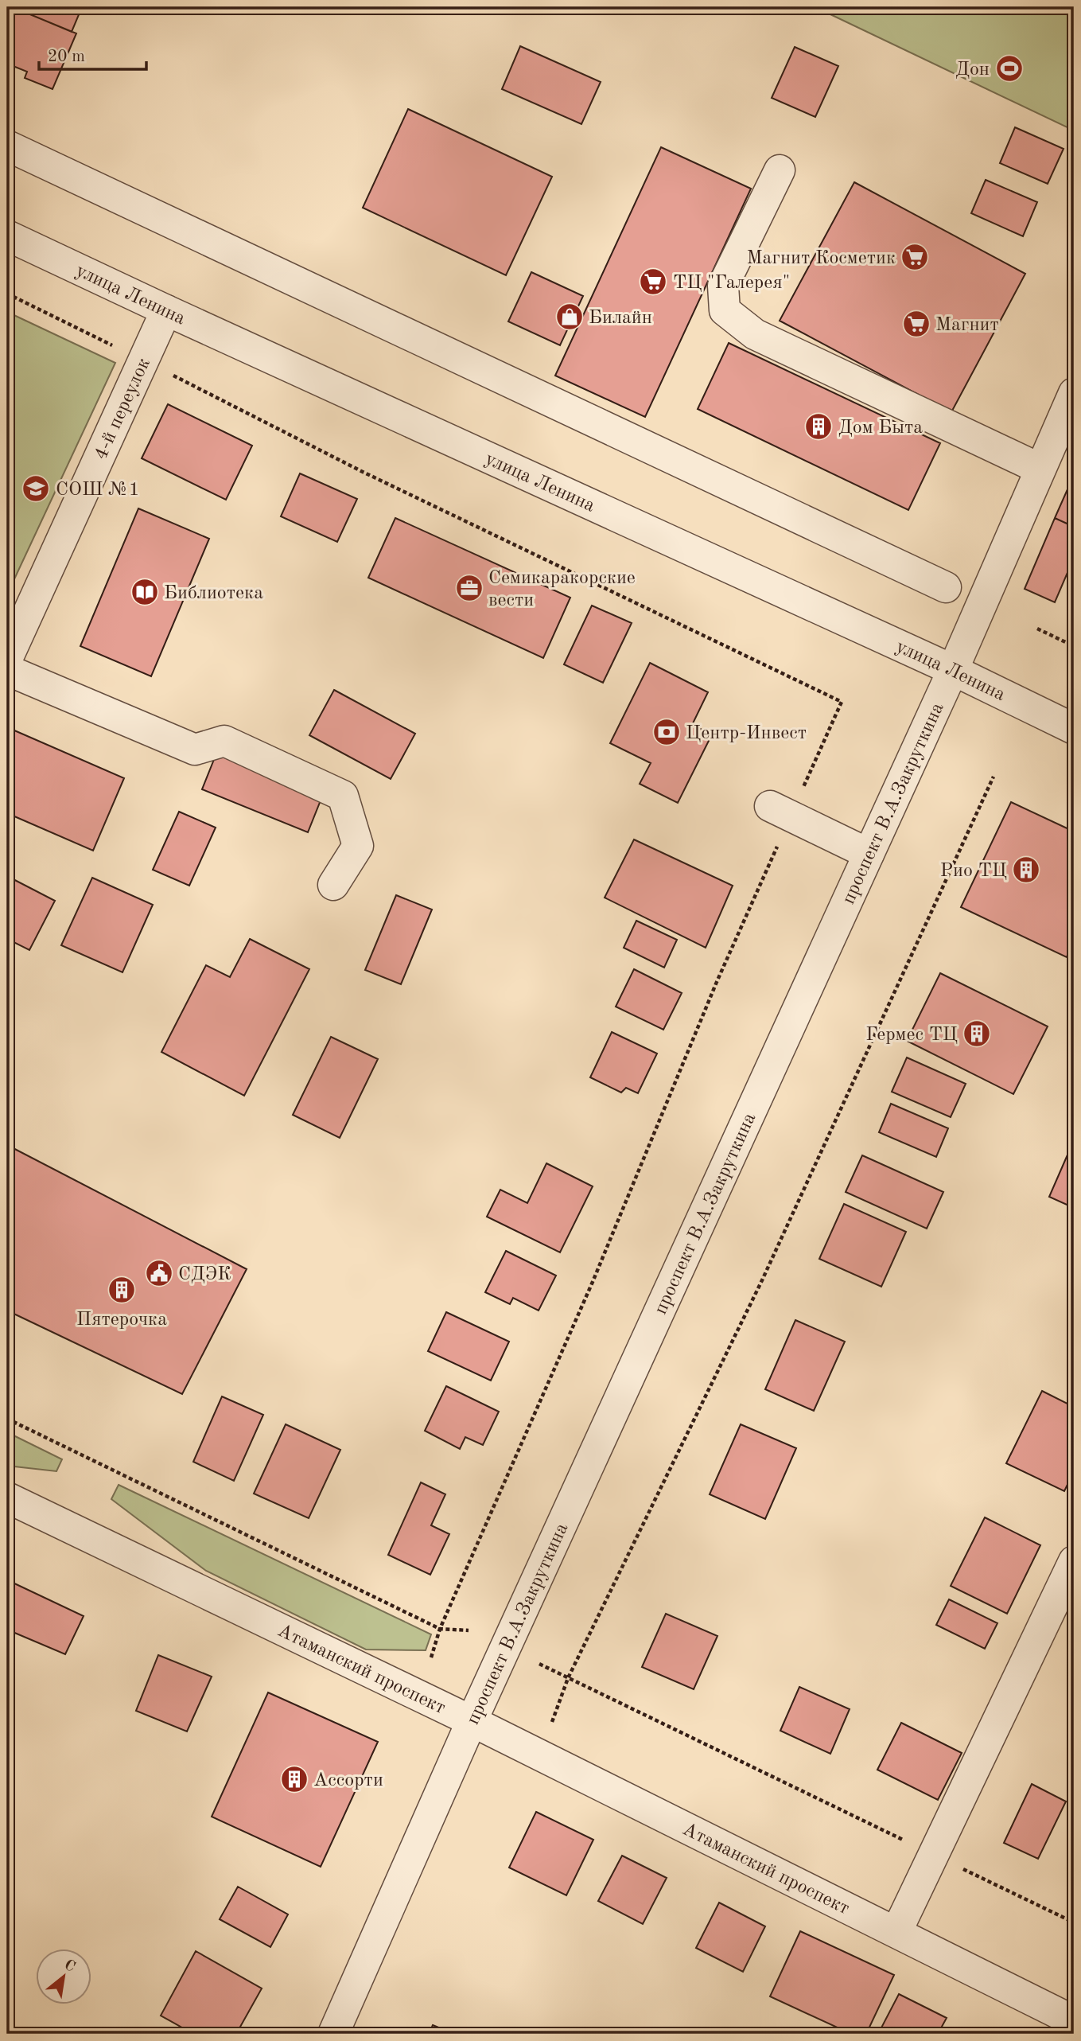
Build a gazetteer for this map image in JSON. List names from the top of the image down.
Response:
{
  "streets": {
    "street": [
      "улица Ленина",
      "4-й переулок",
      "проспект В.А.Закруткина",
      "Атаманский проспект"
    ]
  },
  "crossings": [
    ["улица Ленина", "4-й переулок"],
    ["улица Ленина", "проспект В.А.Закруткина"],
    ["проспект В.А.Закруткина", "Атаманский проспект"]
  ],
  "places": {
    "sports": ["Дон"],
    "supermarket": ["Магнит Косметик", "ТЦ \"Галерея\"", "Магнит"],
    "shop": ["Билайн"],
    "building": [
      "Дом Быта",
      "Рио ТЦ",
      "Гермес ТЦ",
      "Пятeрочка",
      "Ассорти"
    ],
    "school or university": ["СОШ №1"],
    "office": ["Семикаракорские вести"],
    "library": ["Библиотека"],
    "bank": ["Центр-Инвест"],
    "public building": ["СДЭК"]
  },
  "scale_bar": "20 m",
  "north": "top right"
}
